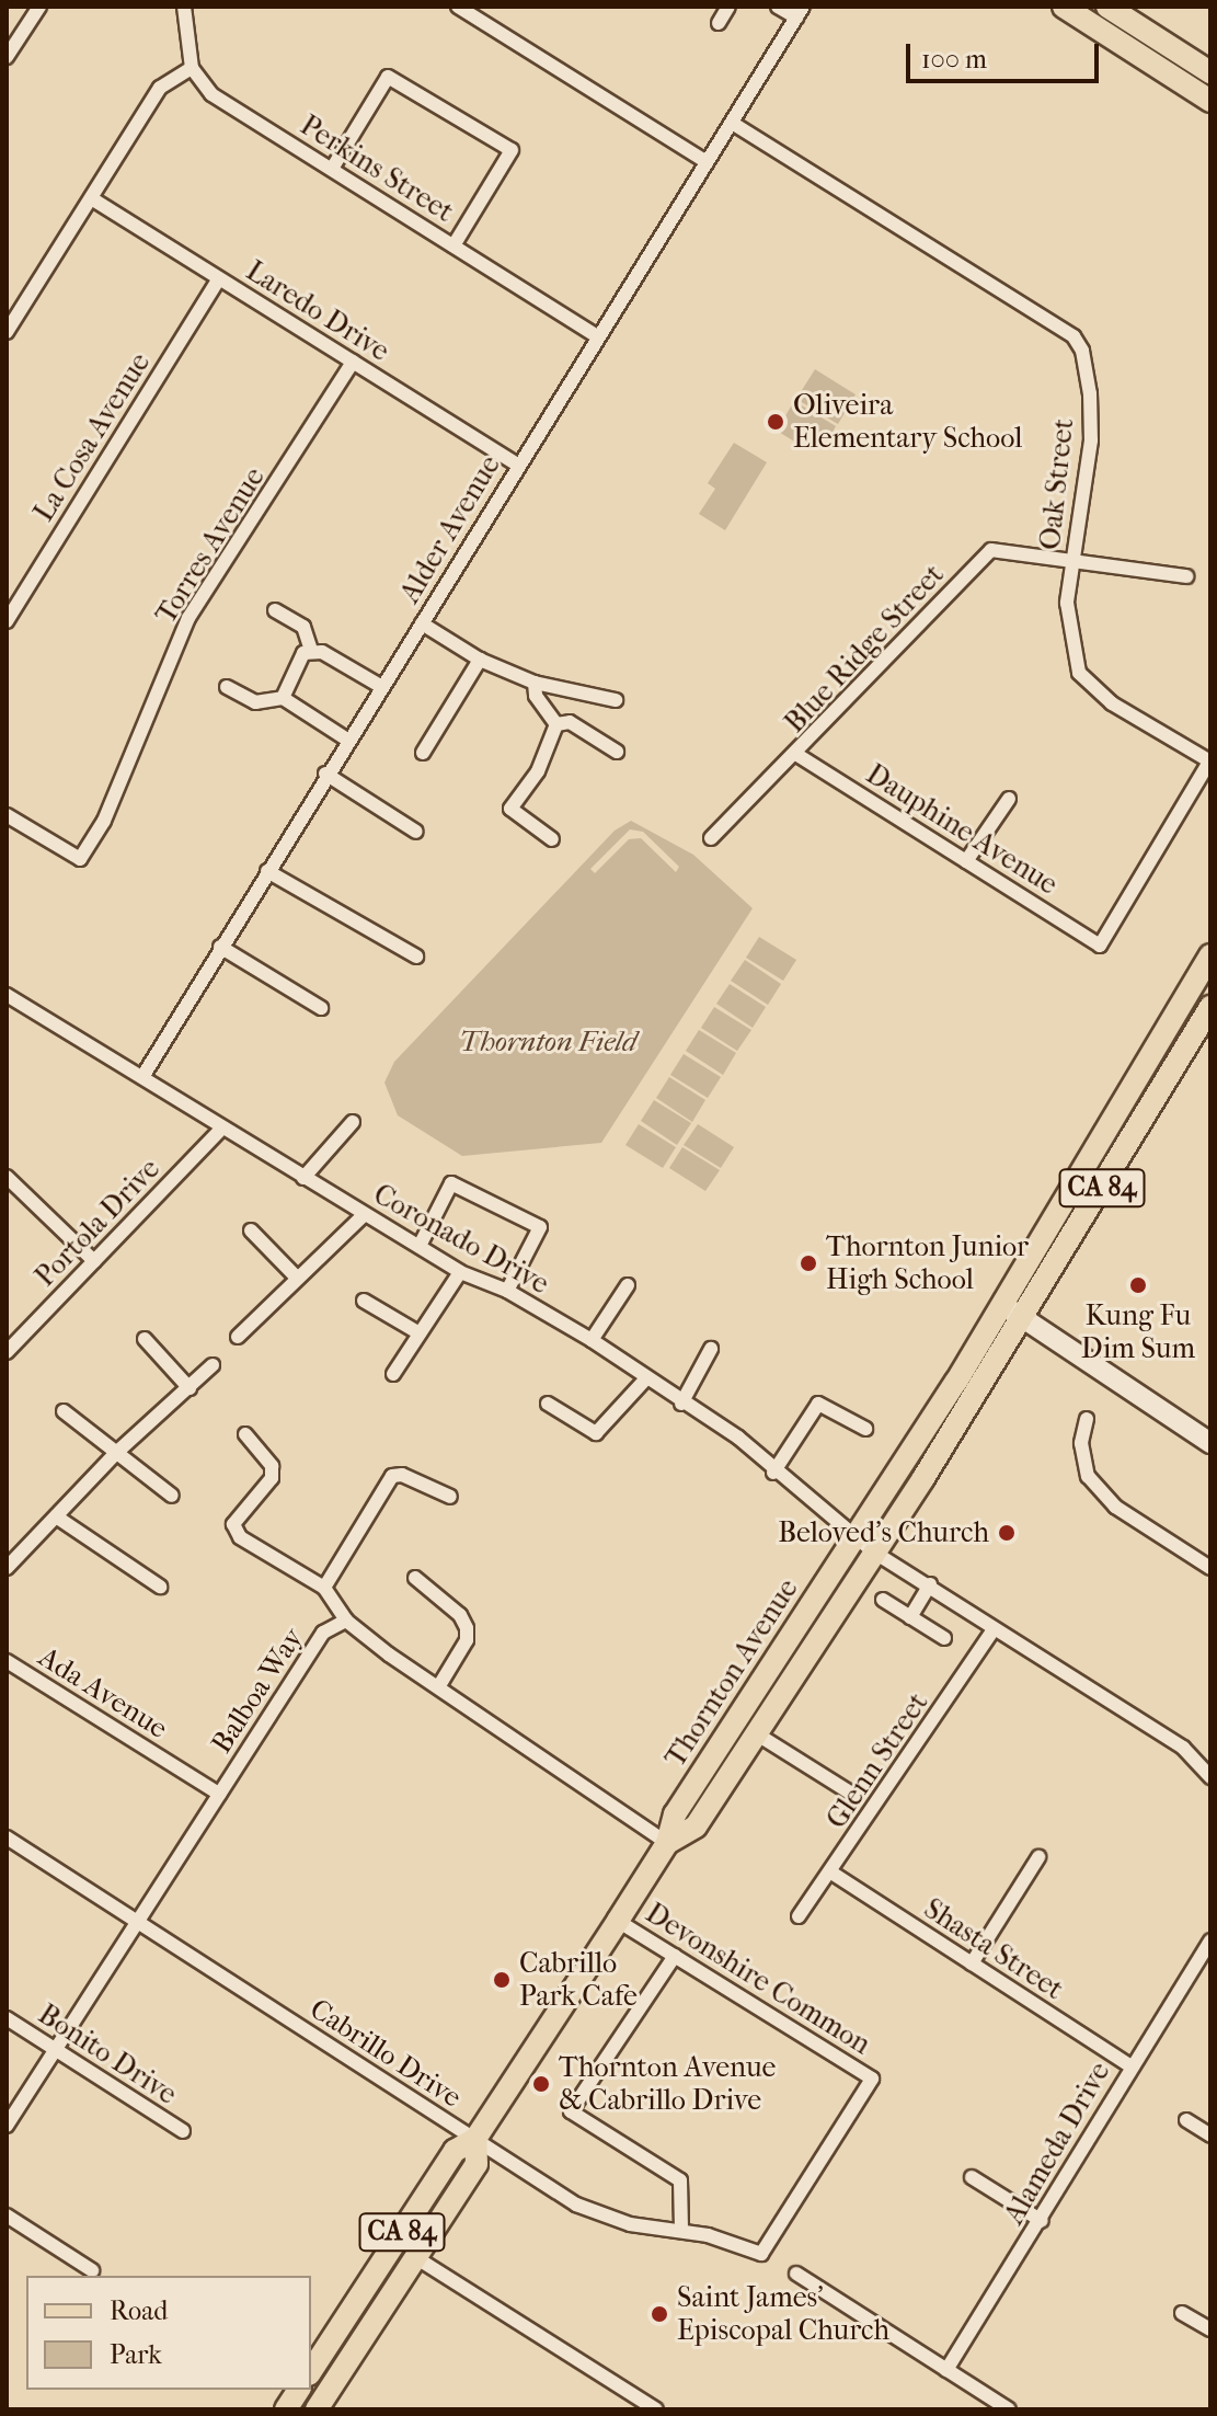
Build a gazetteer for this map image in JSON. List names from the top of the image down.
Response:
{
  "streets": {
    "main road": ["CA 84", "Thornton Avenue"],
    "street": [
      "Perkins Street",
      "Laredo Drive",
      "La Cosa Avenue",
      "Oak Street",
      "Alder Avenue",
      "Torres Avenue",
      "Blue Ridge Street",
      "Dauphine Avenue",
      "Portola Drive",
      "Coronado Drive",
      "Balboa Way",
      "Ada Avenue",
      "Glenn Street",
      "Shasta Street",
      "Devonshire Common",
      "Cabrillo Drive",
      "Bonito Drive",
      "Alameda Drive"
    ]
  },
  "crossings": [
    ["Perkins Street", "Alder Avenue"],
    ["Laredo Drive", "La Cosa Avenue"],
    ["Laredo Drive", "Alder Avenue"],
    ["Laredo Drive", "Torres Avenue"],
    ["Oak Street", "Alder Avenue"],
    ["Oak Street", "Blue Ridge Street"],
    ["Oak Street", "Dauphine Avenue"],
    ["Alder Avenue", "Coronado Drive"],
    ["Blue Ridge Street", "Dauphine Avenue"],
    ["Portola Drive", "Coronado Drive"],
    ["Coronado Drive", "Thornton Avenue"],
    ["Coronado Drive", "Glenn Street"],
    ["Thornton Avenue", "Balboa Way"],
    ["Thornton Avenue", "Devonshire Common"],
    ["Thornton Avenue", "Cabrillo Drive"],
    ["Balboa Way", "Ada Avenue"],
    ["Balboa Way", "Cabrillo Drive"],
    ["Balboa Way", "Bonito Drive"],
    ["Glenn Street", "Shasta Street"],
    ["Shasta Street", "Alameda Drive"],
    ["Devonshire Common", "Cabrillo Drive"]
  ],
  "parks": ["Thornton Field"],
  "places": [
    "Oliveira Elementary School",
    "Thornton Junior High School",
    "Kung Fu Dim Sum",
    "Beloved's Church",
    "Cabrillo Park Cafe",
    "Thornton Avenue & Cabrillo Drive",
    "Saint James' Episcopal Church"
  ],
  "legend": ["Road", "Park"],
  "scale_bar": "100 m"
}
